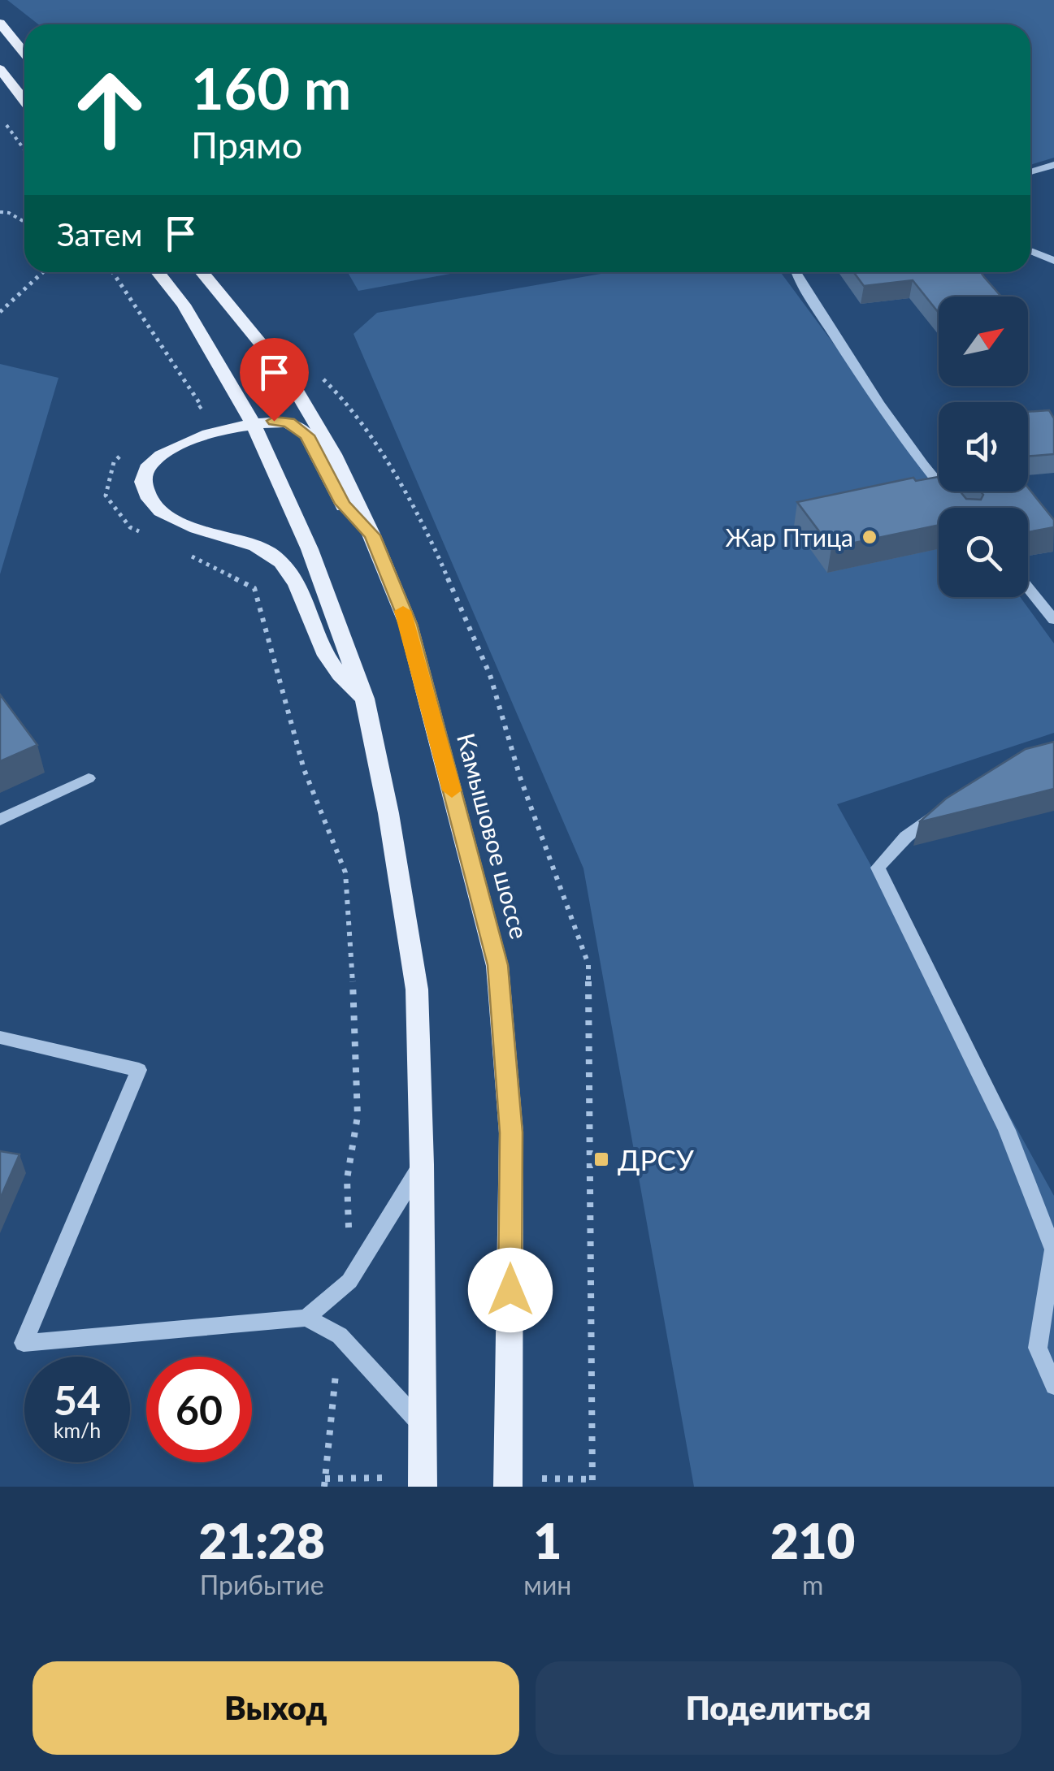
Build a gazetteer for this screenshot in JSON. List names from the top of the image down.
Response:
{
  "streets": {
    "main road": ["Камышовое шоссе"]
  },
  "places": {
    "other": ["Жар Птица"],
    "transit": ["ДРСУ"]
  },
  "north": "top right",
  "page": {
    "turn": ["160 m", "Прямо"],
    "then": "Затем",
    "speed": "54 km/h",
    "limit": "60",
    "eta": [
      "21:28",
      "Прибытие",
      "1",
      "мин",
      "210",
      "m"
    ],
    "buttons": ["Выход", "Поделиться"]
  }
}
